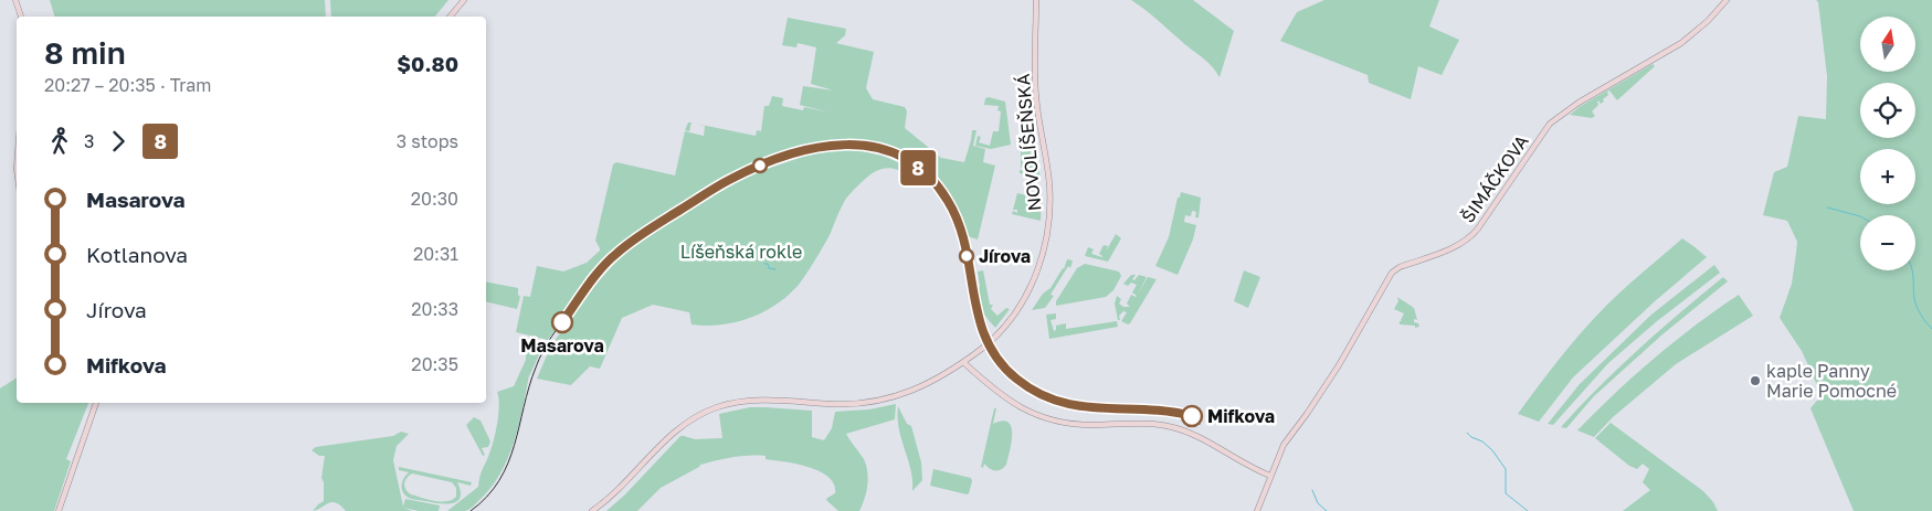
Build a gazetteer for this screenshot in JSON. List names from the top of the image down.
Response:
{
  "streets": {
    "street": ["NOVOLÍŠEŇSKÁ", "ŠIMÁČKOVA"]
  },
  "parks": ["Líšeňská rokle"],
  "places": [
    "Jírova",
    "Masarova",
    "kaple Panny Marie Pomocné",
    "Mifkova"
  ],
  "lines": ["tram line 8"],
  "north": "top",
  "page": {
    "on_map": "8",
    "map_buttons": ["+", "−"],
    "heading": ["8 min", "20:27 – 20:35 · Tram", "$0.80"],
    "legs": ["3", "8", "3 stops"],
    "list": [
      {
        "name": "Masarova",
        "value": "20:30"
      },
      {
        "name": "Kotlanova",
        "value": "20:31"
      },
      {
        "name": "Jírova",
        "value": "20:33"
      },
      {
        "name": "Mifkova",
        "value": "20:35"
      }
    ]
  }
}
